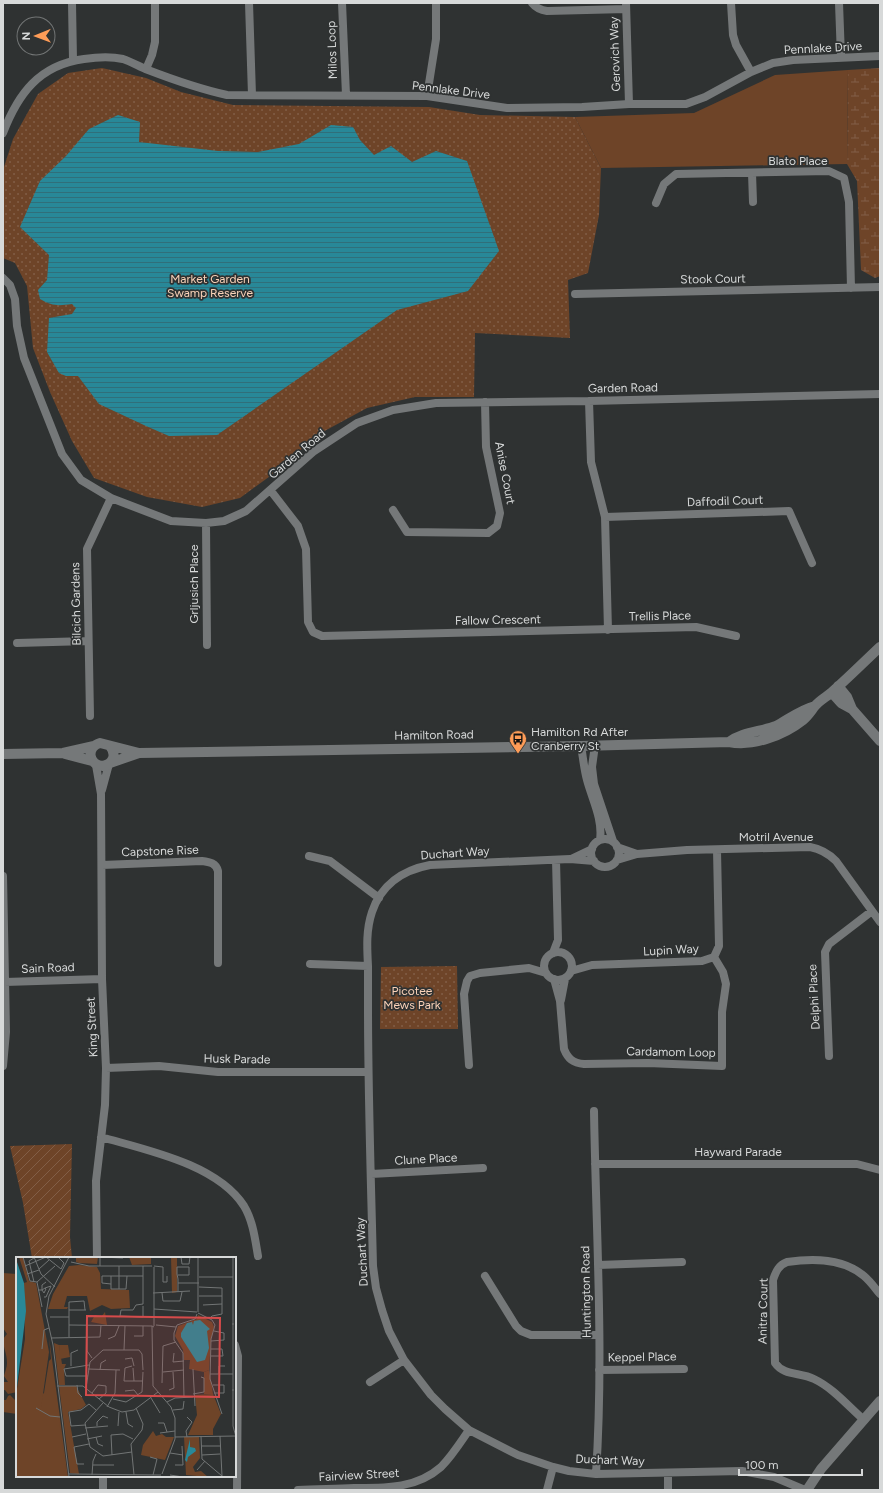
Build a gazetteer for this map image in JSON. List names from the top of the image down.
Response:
{
  "streets": {
    "main road": ["Hamilton Road"],
    "street": [
      "Pennlake Drive",
      "Milos Loop",
      "Gerovich Way",
      "Blato Place",
      "Stook Court",
      "Garden Road",
      "Anise Court",
      "Daffodil Court",
      "Grljusich Place",
      "Bilcich Gardens",
      "Trellis Place",
      "Fallow Crescent",
      "Motril Avenue",
      "Capstone Rise",
      "Duchart Way",
      "Lupin Way",
      "Sain Road",
      "Delphi Place",
      "King Street",
      "Cardamom Loop",
      "Husk Parade",
      "Hayward Parade",
      "Clune Place",
      "Huntington Road",
      "Anitra Court",
      "Keppel Place",
      "Fairview Street"
    ]
  },
  "crossings": [
    ["Pennlake Drive", "Milos Loop"],
    ["Pennlake Drive", "Gerovich Way"],
    ["Blato Place", "Stook Court"],
    ["Garden Road", "Anise Court"],
    ["Garden Road", "Grljusich Place"],
    ["Garden Road", "Bilcich Gardens"],
    ["Garden Road", "Fallow Crescent"],
    ["Trellis Place", "Fallow Crescent"],
    ["Hamilton Road", "King Street"],
    ["Motril Avenue", "Duchart Way"],
    ["Motril Avenue", "Lupin Way"],
    ["Motril Avenue", "Delphi Place"],
    ["Capstone Rise", "King Street"],
    ["Duchart Way", "Husk Parade"],
    ["Duchart Way", "Clune Place"],
    ["Duchart Way", "Huntington Road"],
    ["Duchart Way", "Fairview Street"],
    ["Lupin Way", "Cardamom Loop"],
    ["Sain Road", "King Street"],
    ["King Street", "Husk Parade"],
    ["Hayward Parade", "Huntington Road"],
    ["Huntington Road", "Keppel Place"]
  ],
  "parks": ["Market Garden Swamp Reserve", "Picotee Mews Park"],
  "places": {
    "bus stop": ["Hamilton Rd After Cranberry St"]
  },
  "scale_bar": "100 m",
  "north": "left"
}
